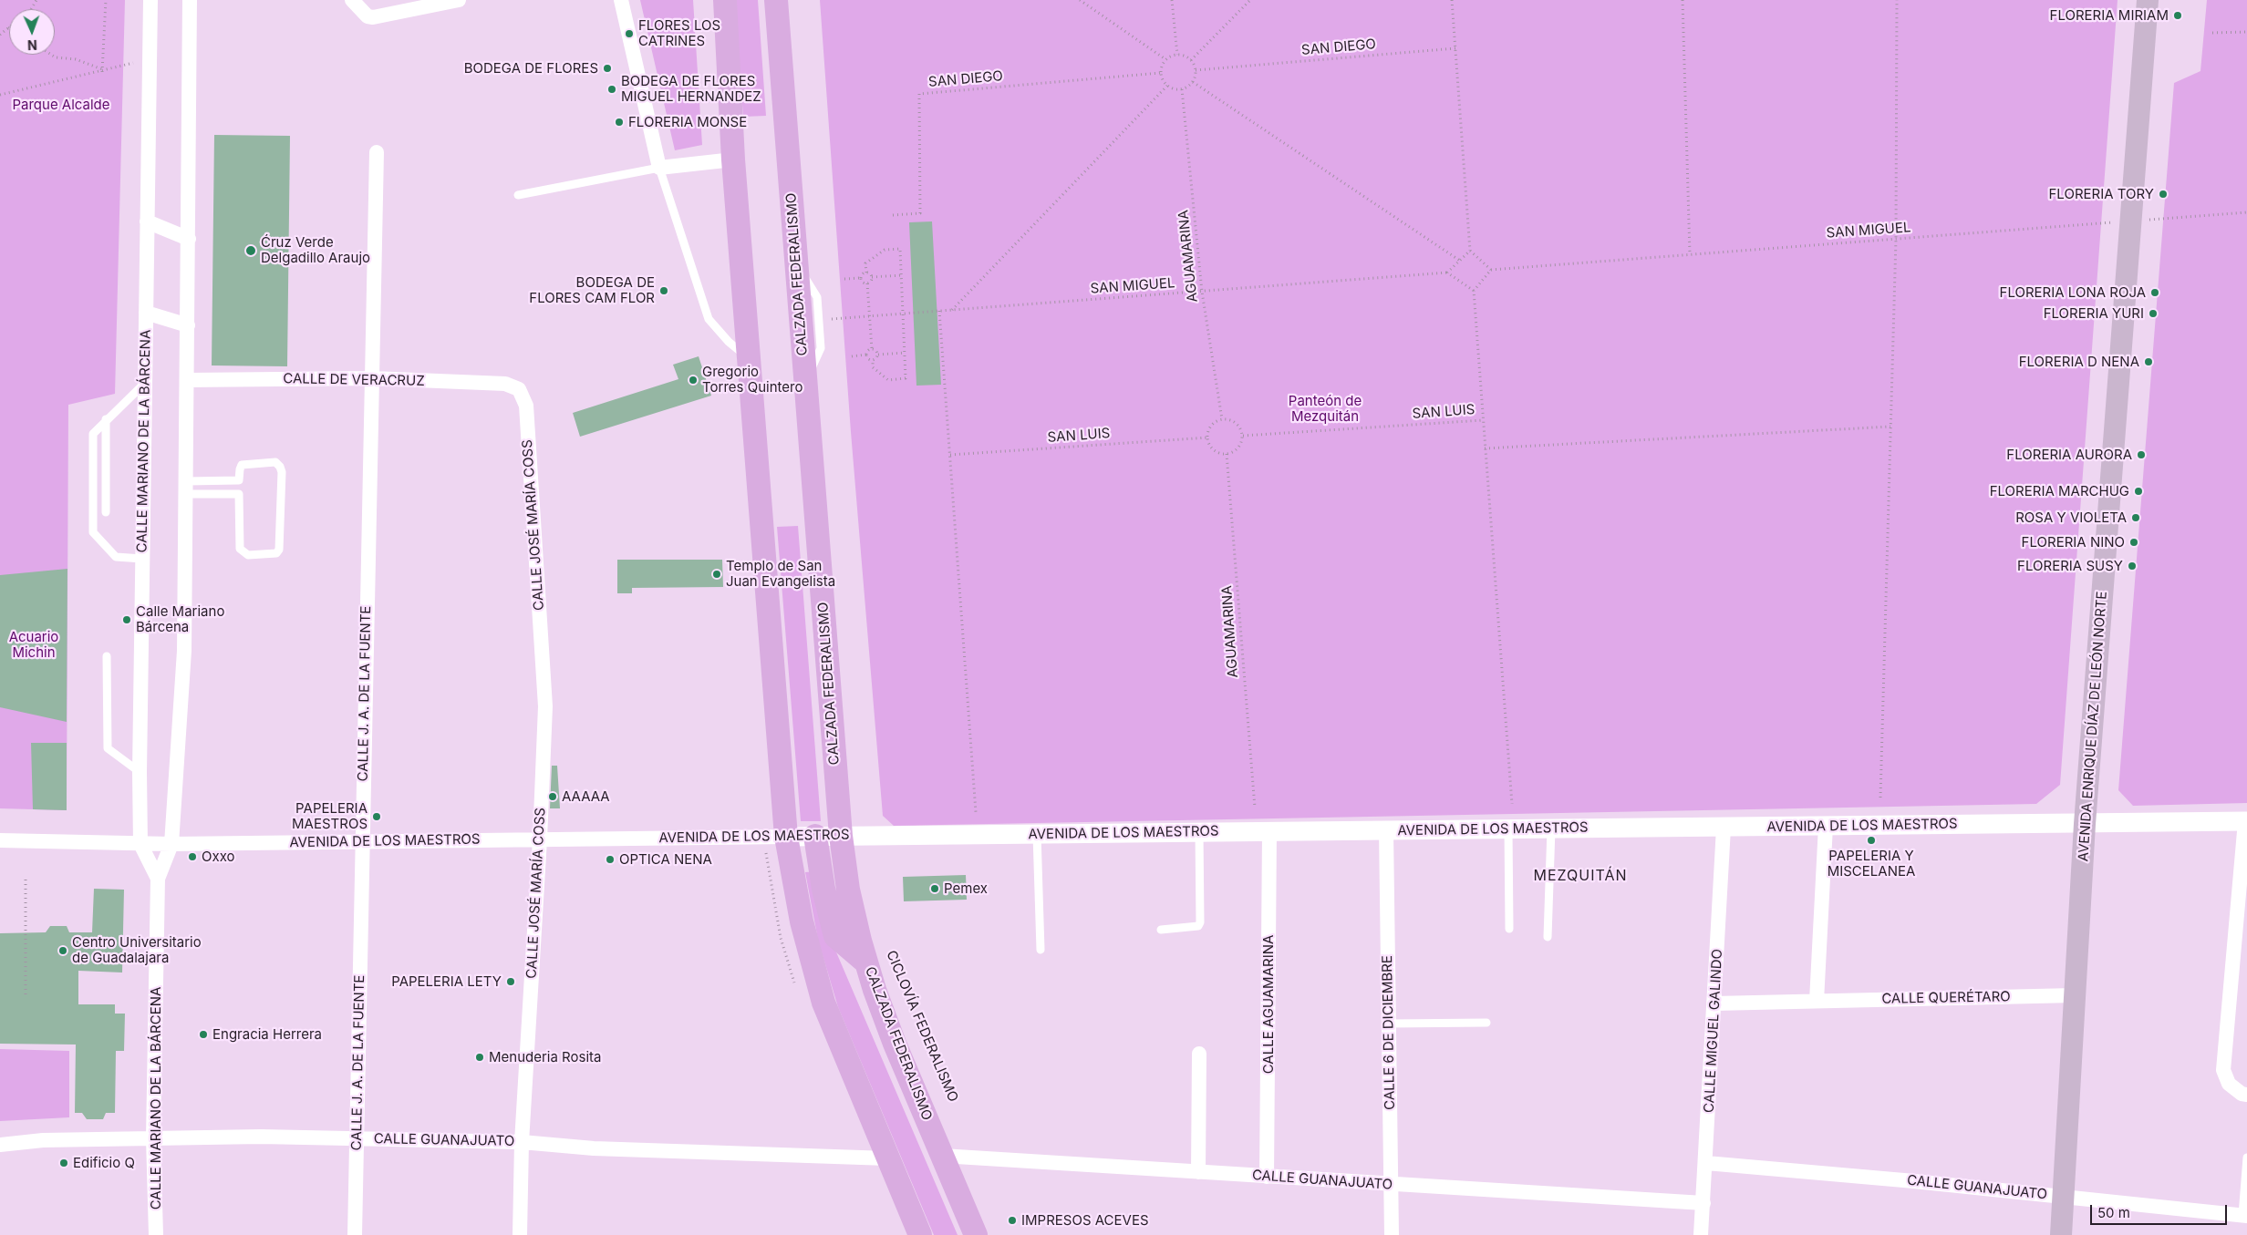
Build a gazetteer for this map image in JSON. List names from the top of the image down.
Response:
{
  "streets": {
    "main road": ["CALZADA FEDERALISMO", "AVENIDA ENRIQUE DÍAZ DE LEÓN NORTE"],
    "street": [
      "CALLE DE VERACRUZ",
      "CALLE MARIANO DE LA BÁRCENA",
      "CALLE JOSÉ MARÍA COSS",
      "CALLE J. A. DE LA FUENTE",
      "AVENIDA DE LOS MAESTROS",
      "CALLE QUERÉTARO",
      "CALLE AGUAMARINA",
      "CALLE MIGUEL GALINDO",
      "CALLE 6 DE DICIEMBRE",
      "CALLE GUANAJUATO"
    ],
    "path": [
      "SAN DIEGO",
      "SAN MIGUEL",
      "AGUAMARINA",
      "SAN LUIS"
    ]
  },
  "crossings": [
    ["SAN DIEGO", "AGUAMARINA"],
    ["SAN MIGUEL", "AGUAMARINA"],
    ["SAN MIGUEL", "AVENIDA ENRIQUE DÍAZ DE LEÓN NORTE"],
    ["AGUAMARINA", "SAN LUIS"],
    ["CALZADA FEDERALISMO", "AVENIDA DE LOS MAESTROS"],
    ["CALZADA FEDERALISMO", "CALLE GUANAJUATO"],
    ["CALLE DE VERACRUZ", "CALLE MARIANO DE LA BÁRCENA"],
    ["CALLE DE VERACRUZ", "CALLE JOSÉ MARÍA COSS"],
    ["CALLE DE VERACRUZ", "CALLE J. A. DE LA FUENTE"],
    ["CALLE MARIANO DE LA BÁRCENA", "AVENIDA DE LOS MAESTROS"],
    ["CALLE MARIANO DE LA BÁRCENA", "CALLE GUANAJUATO"],
    ["CALLE JOSÉ MARÍA COSS", "AVENIDA DE LOS MAESTROS"],
    ["CALLE JOSÉ MARÍA COSS", "CALLE GUANAJUATO"],
    ["CALLE J. A. DE LA FUENTE", "AVENIDA DE LOS MAESTROS"],
    ["CALLE J. A. DE LA FUENTE", "CALLE GUANAJUATO"],
    ["AVENIDA ENRIQUE DÍAZ DE LEÓN NORTE", "AVENIDA DE LOS MAESTROS"],
    ["AVENIDA ENRIQUE DÍAZ DE LEÓN NORTE", "CALLE QUERÉTARO"],
    ["AVENIDA ENRIQUE DÍAZ DE LEÓN NORTE", "CALLE GUANAJUATO"],
    ["AVENIDA DE LOS MAESTROS", "CALLE AGUAMARINA"],
    ["AVENIDA DE LOS MAESTROS", "CALLE MIGUEL GALINDO"],
    ["AVENIDA DE LOS MAESTROS", "CALLE 6 DE DICIEMBRE"],
    ["CALLE QUERÉTARO", "CALLE MIGUEL GALINDO"],
    ["CALLE AGUAMARINA", "CALLE GUANAJUATO"],
    ["CALLE MIGUEL GALINDO", "CALLE GUANAJUATO"],
    ["CALLE 6 DE DICIEMBRE", "CALLE GUANAJUATO"]
  ],
  "districts": ["MEZQUITÁN"],
  "parks": ["Parque Alcalde", "Panteón de Mezquitán", "Acuario Michin"],
  "places": [
    "FLORERIA MIRIAM",
    "FLORES LOS CATRINES",
    "BODEGA DE FLORES",
    "BODEGA DE FLORES MIGUEL HERNANDEZ",
    "FLORERIA MONSE",
    "FLORERIA TORY",
    "Ćruz Verde Delgadillo Araujo",
    "BODEGA DE FLORES CAM FLOR",
    "FLORERIA LONA ROJA",
    "FLORERIA YURI",
    "FLORERIA D NENA",
    "Gregorio Torres Quintero",
    "FLORERIA AURORA",
    "FLORERIA MARCHUG",
    "ROSA Y VIOLETA",
    "FLORERIA NINO",
    "FLORERIA SUSY",
    "Templo de San Juan Evangelista",
    "Calle Mariano Bárcena",
    "AAAAA",
    "PAPELERIA MAESTROS",
    "PAPELERIA Y MISCELANEA",
    "Oxxo",
    "OPTICA NENA",
    "Pemex",
    "Centro Universitario de Guadalajara",
    "PAPELERIA LETY",
    "Engracia Herrera",
    "Menuderia Rosita",
    "Edificio Q",
    "IMPRESOS ACEVES"
  ],
  "scale_bar": "50 m",
  "north": "bottom"
}
